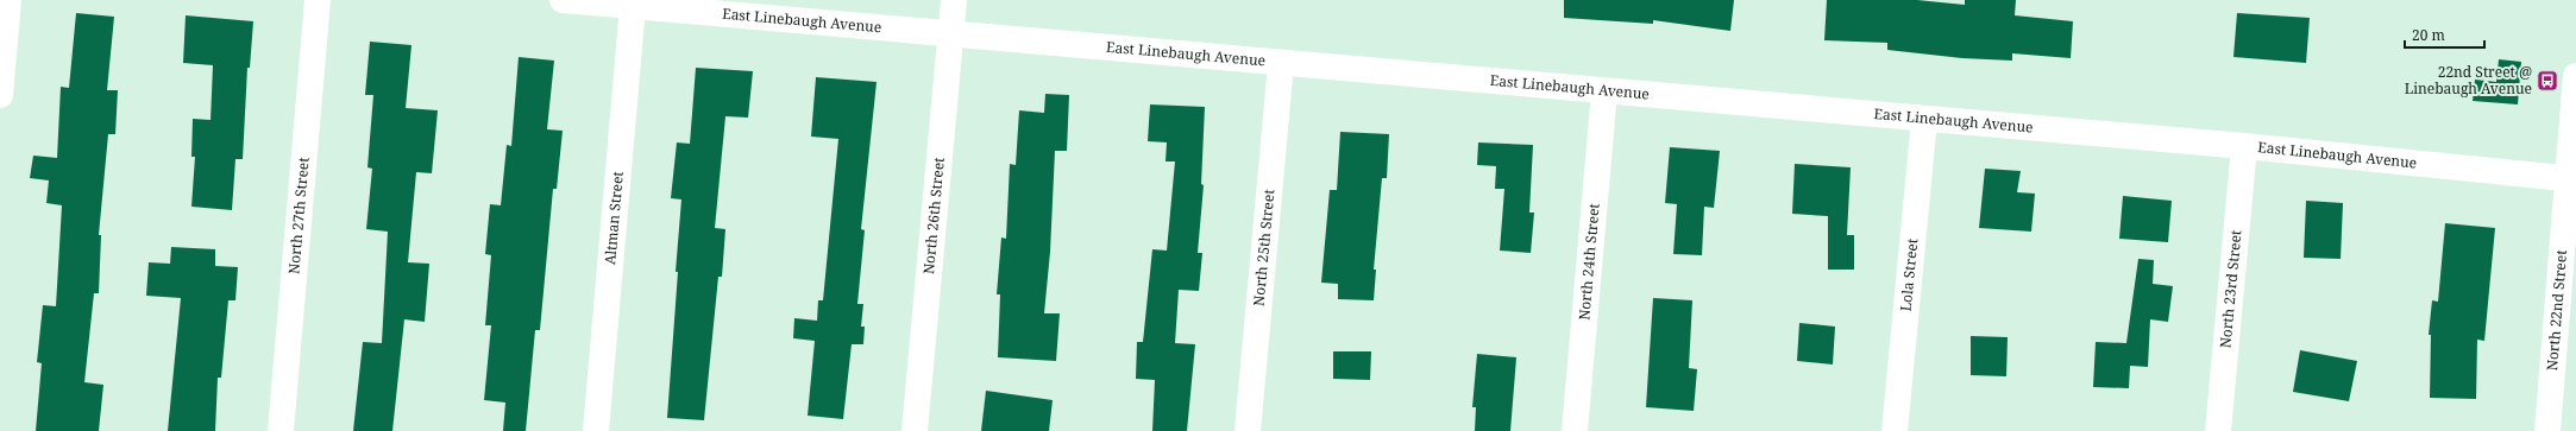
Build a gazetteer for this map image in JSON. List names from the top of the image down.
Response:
{
  "streets": {
    "street": [
      "East Linebaugh Avenue",
      "North 26th Street",
      "North 27th Street",
      "Altman Street",
      "North 25th Street",
      "North 24th Street",
      "Lola Street",
      "North 23rd Street",
      "North 22nd Street"
    ]
  },
  "crossings": [
    ["East Linebaugh Avenue", "North 26th Street"],
    ["East Linebaugh Avenue", "Altman Street"],
    ["East Linebaugh Avenue", "North 25th Street"],
    ["East Linebaugh Avenue", "North 24th Street"],
    ["East Linebaugh Avenue", "Lola Street"],
    ["East Linebaugh Avenue", "North 23rd Street"],
    ["East Linebaugh Avenue", "North 22nd Street"]
  ],
  "places": {
    "bus stop": ["22nd Street @ Linebaugh Avenue"]
  },
  "scale_bar": "20 m"
}
